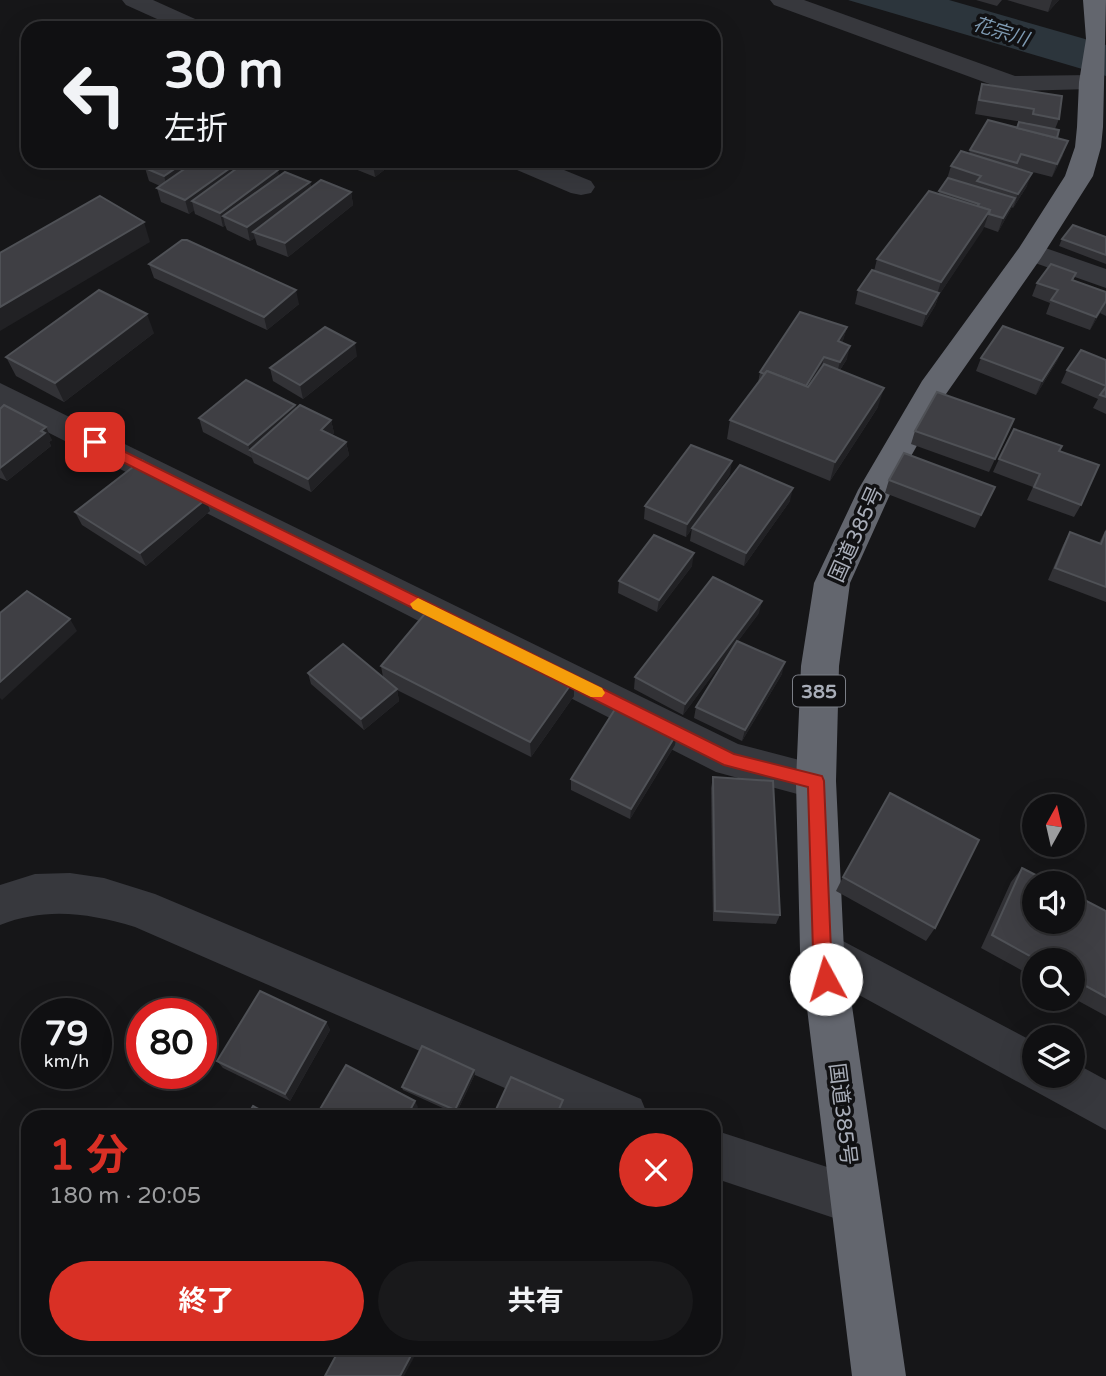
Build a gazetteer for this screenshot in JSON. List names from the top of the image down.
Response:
{
  "streets": {
    "highway": ["国道385号", "385"]
  },
  "water": ["花宗川"],
  "north": "top",
  "page": {
    "turn": ["30 m", "左折"],
    "speed": "79 km/h",
    "limit": "80",
    "heading": ["1 分", "180 m · 20:05"],
    "buttons": ["終了", "共有"]
  }
}
